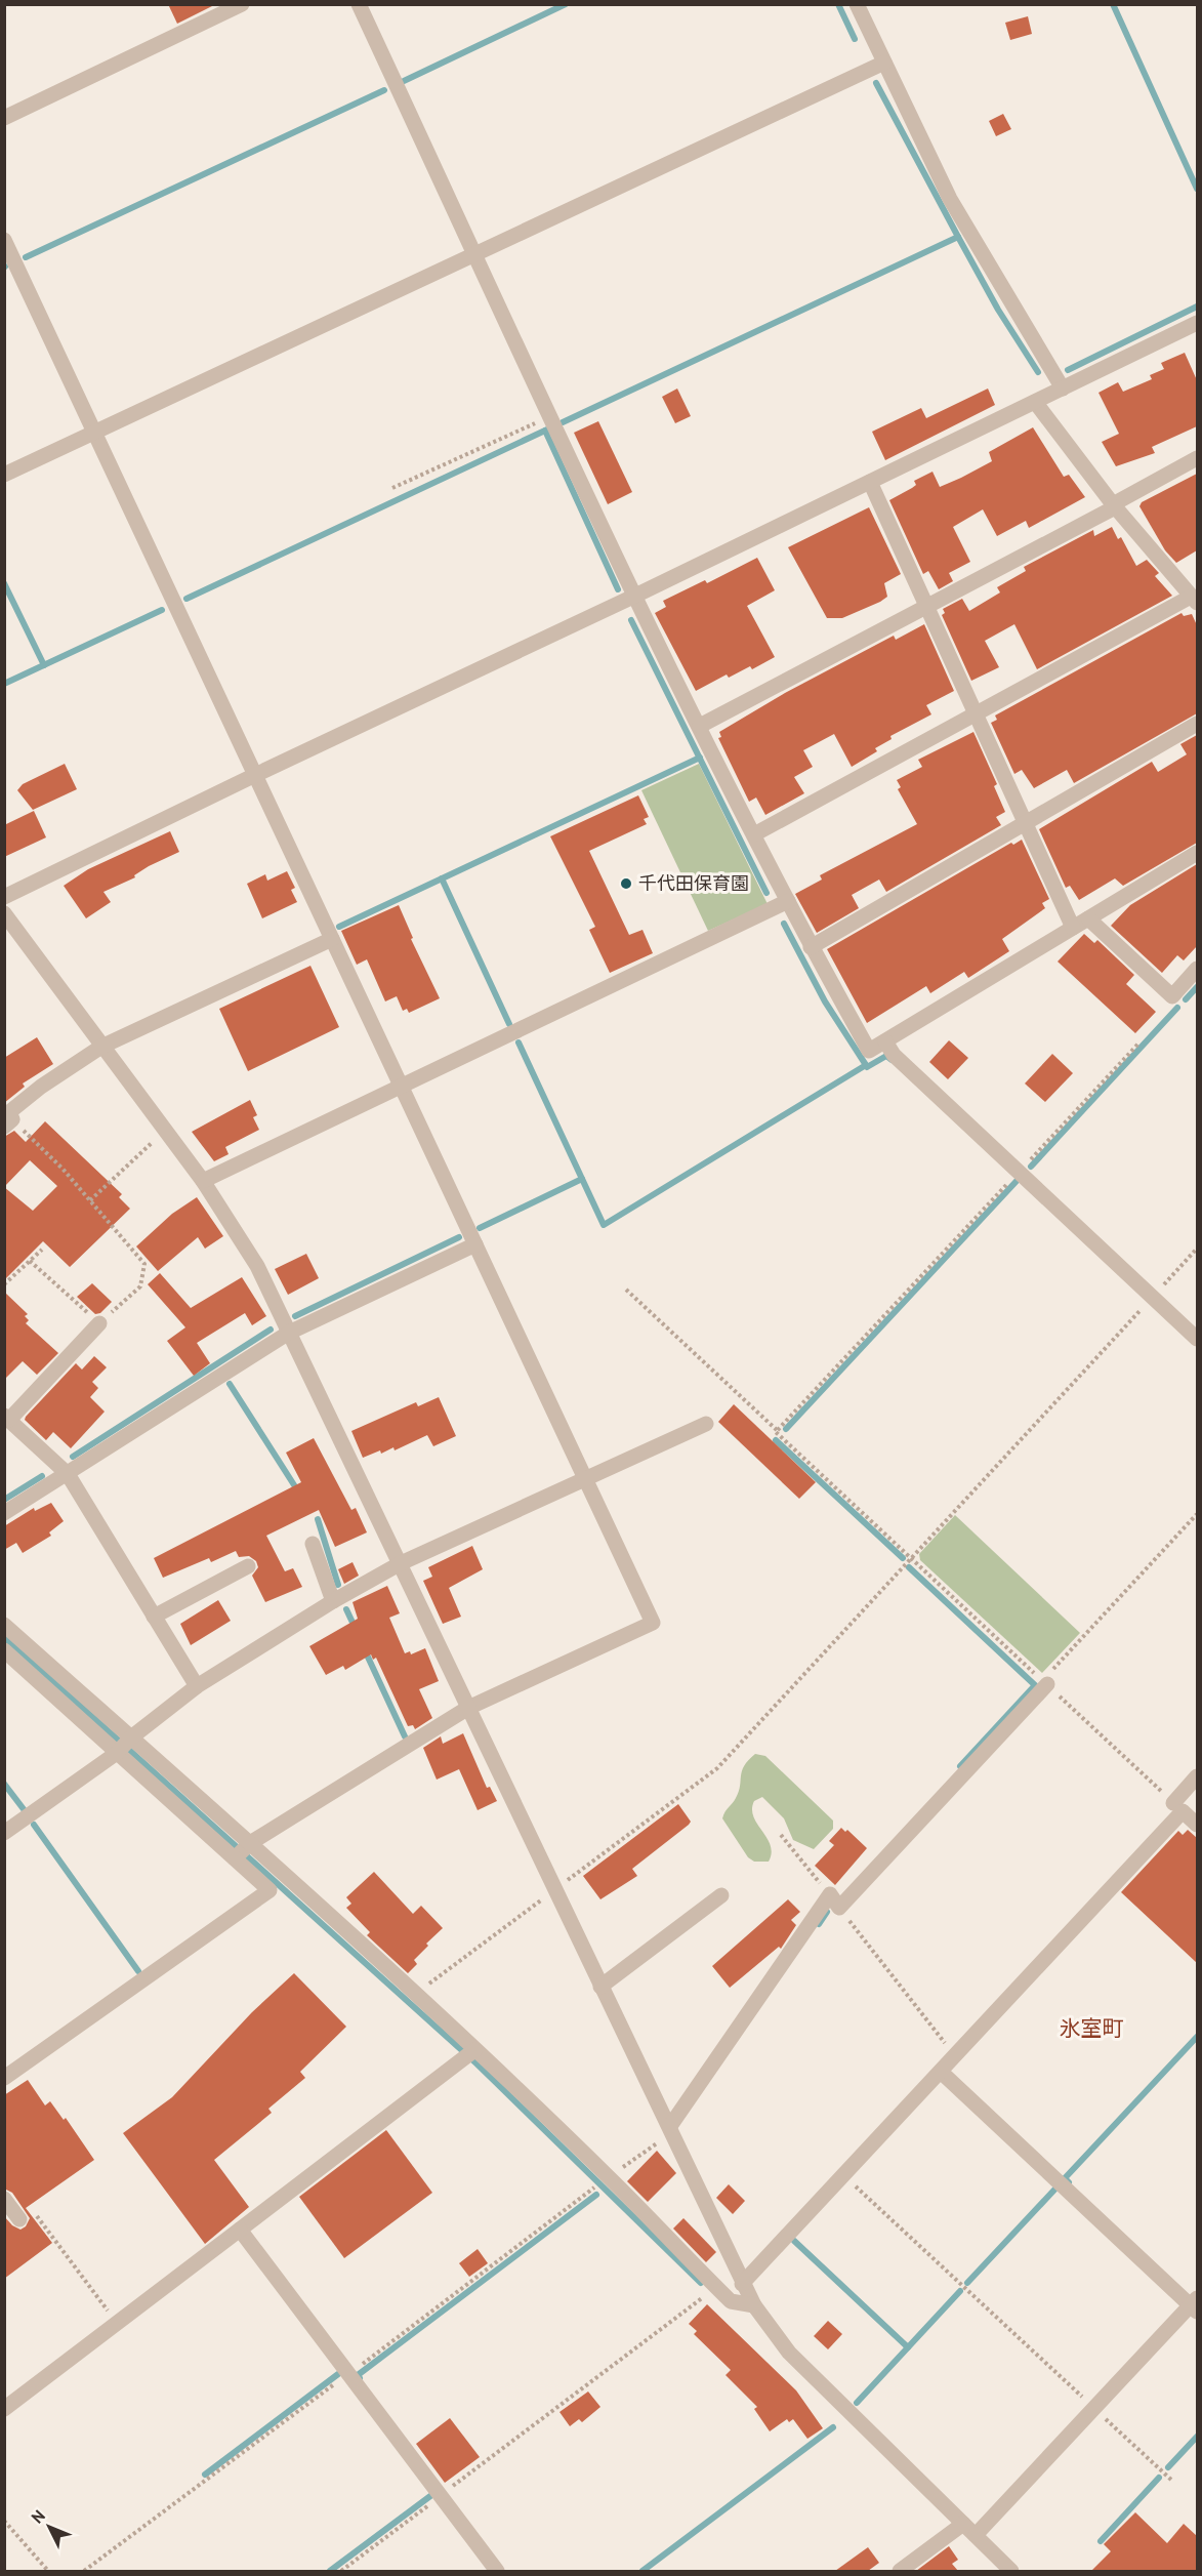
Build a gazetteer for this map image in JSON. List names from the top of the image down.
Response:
{
  "districts": ["氷室町"],
  "places": ["千代田保育園"],
  "north": "top left"
}
